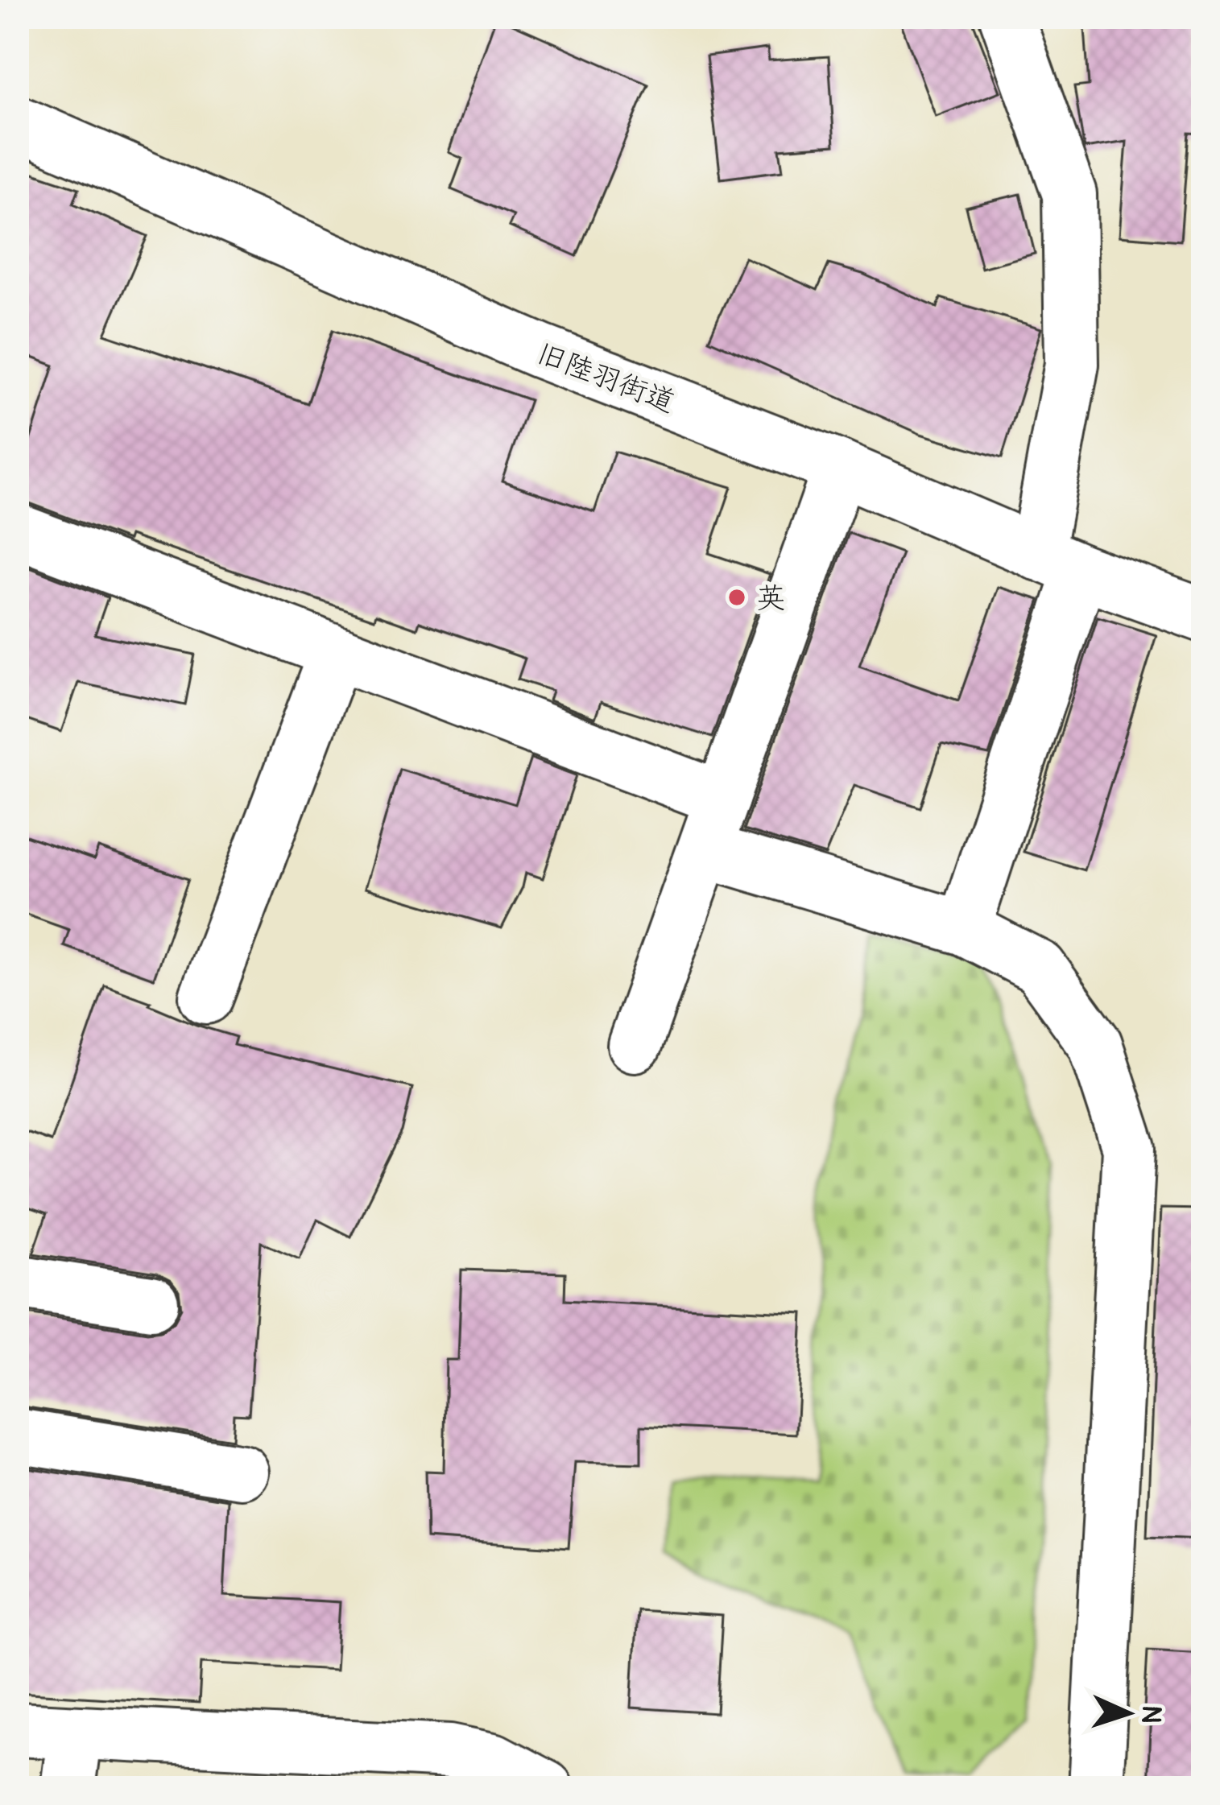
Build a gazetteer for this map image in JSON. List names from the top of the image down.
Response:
{
  "streets": {
    "street": ["旧陸羽街道"]
  },
  "places": ["英"],
  "north": "right"
}
